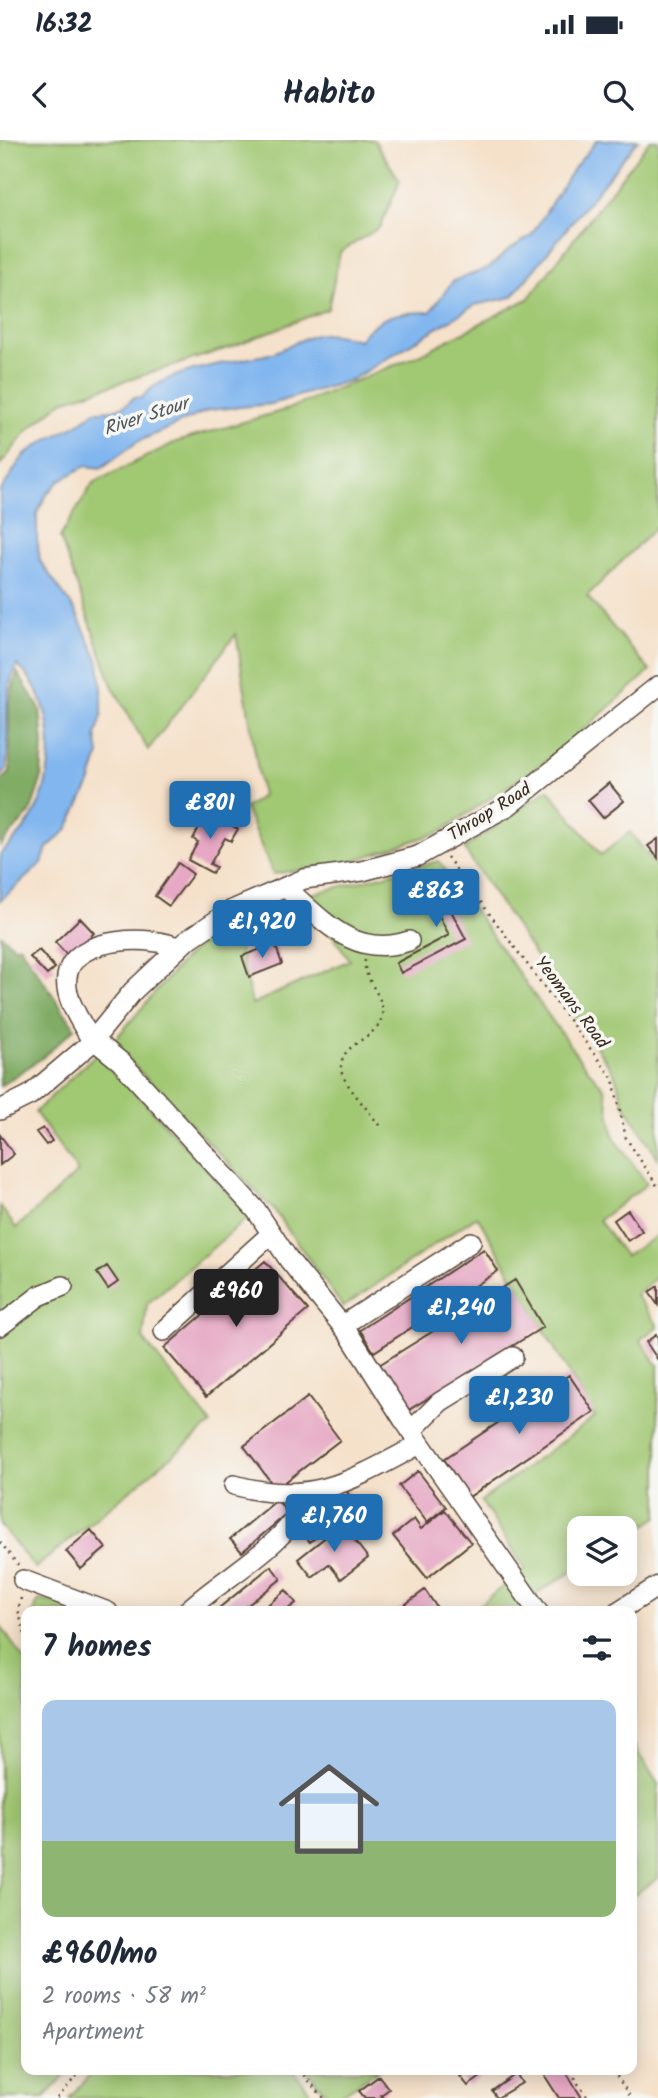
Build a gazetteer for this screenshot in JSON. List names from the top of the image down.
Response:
{
  "streets": {
    "street": ["Throop Road"],
    "path": ["Yeomans Road"]
  },
  "crossings": [
    ["Throop Road", "Yeomans Road"]
  ],
  "water": ["River Stour"],
  "page": {
    "status": "16:32",
    "header": "Habito",
    "price": [
      "£801",
      "£863",
      "£1,920",
      "£960",
      "£1,240",
      "£1,230",
      "£1,760"
    ],
    "heading": "7 homes",
    "list": [
      {
        "name": "£960/mo",
        "note": "2 rooms · 58 m² · Apartment"
      }
    ]
  }
}
